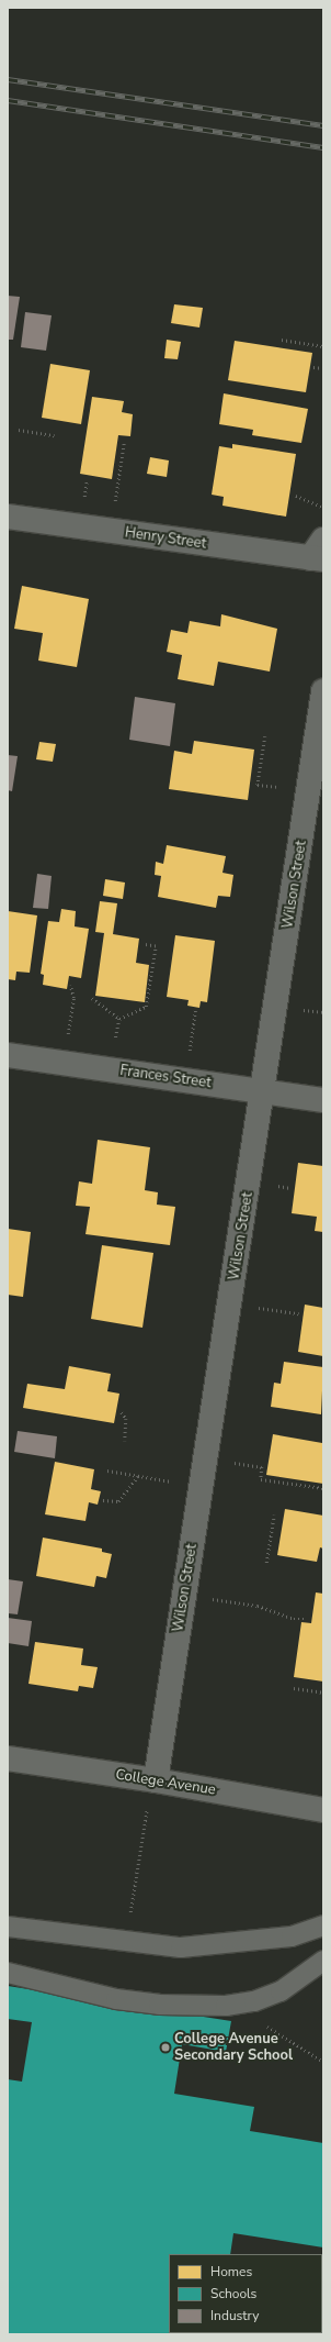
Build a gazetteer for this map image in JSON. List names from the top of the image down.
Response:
{
  "streets": {
    "street": [
      "Henry Street",
      "Wilson Street",
      "Frances Street",
      "College Avenue"
    ]
  },
  "crossings": [
    ["Wilson Street", "Frances Street"],
    ["Wilson Street", "College Avenue"]
  ],
  "places": ["College Avenue Secondary School"],
  "legend": ["Homes", "Schools", "Industry"]
}
